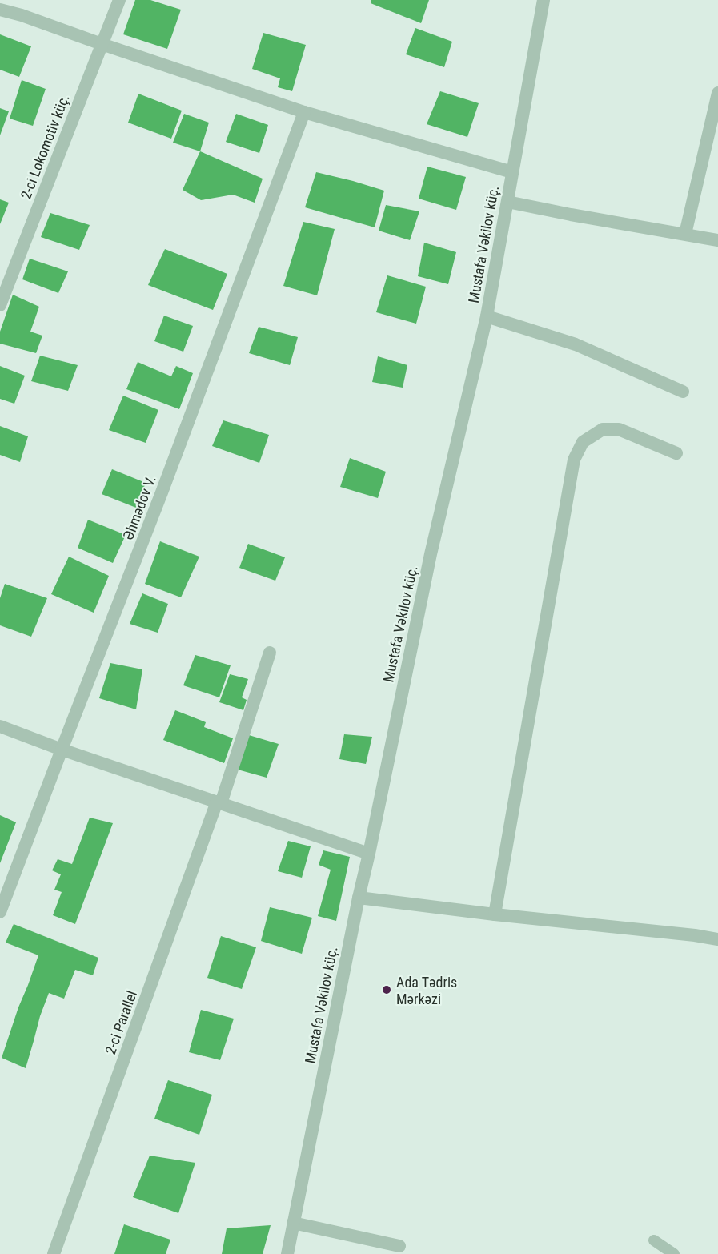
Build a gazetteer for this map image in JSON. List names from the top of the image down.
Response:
{
  "streets": {
    "street": [
      "2-ci Lokomotiv küç.",
      "Mustafa Vəkilov küç.",
      "Əhmədov V.",
      "2-ci Parallel"
    ]
  },
  "places": ["Ada Tədris Mərkəzi"]
}
